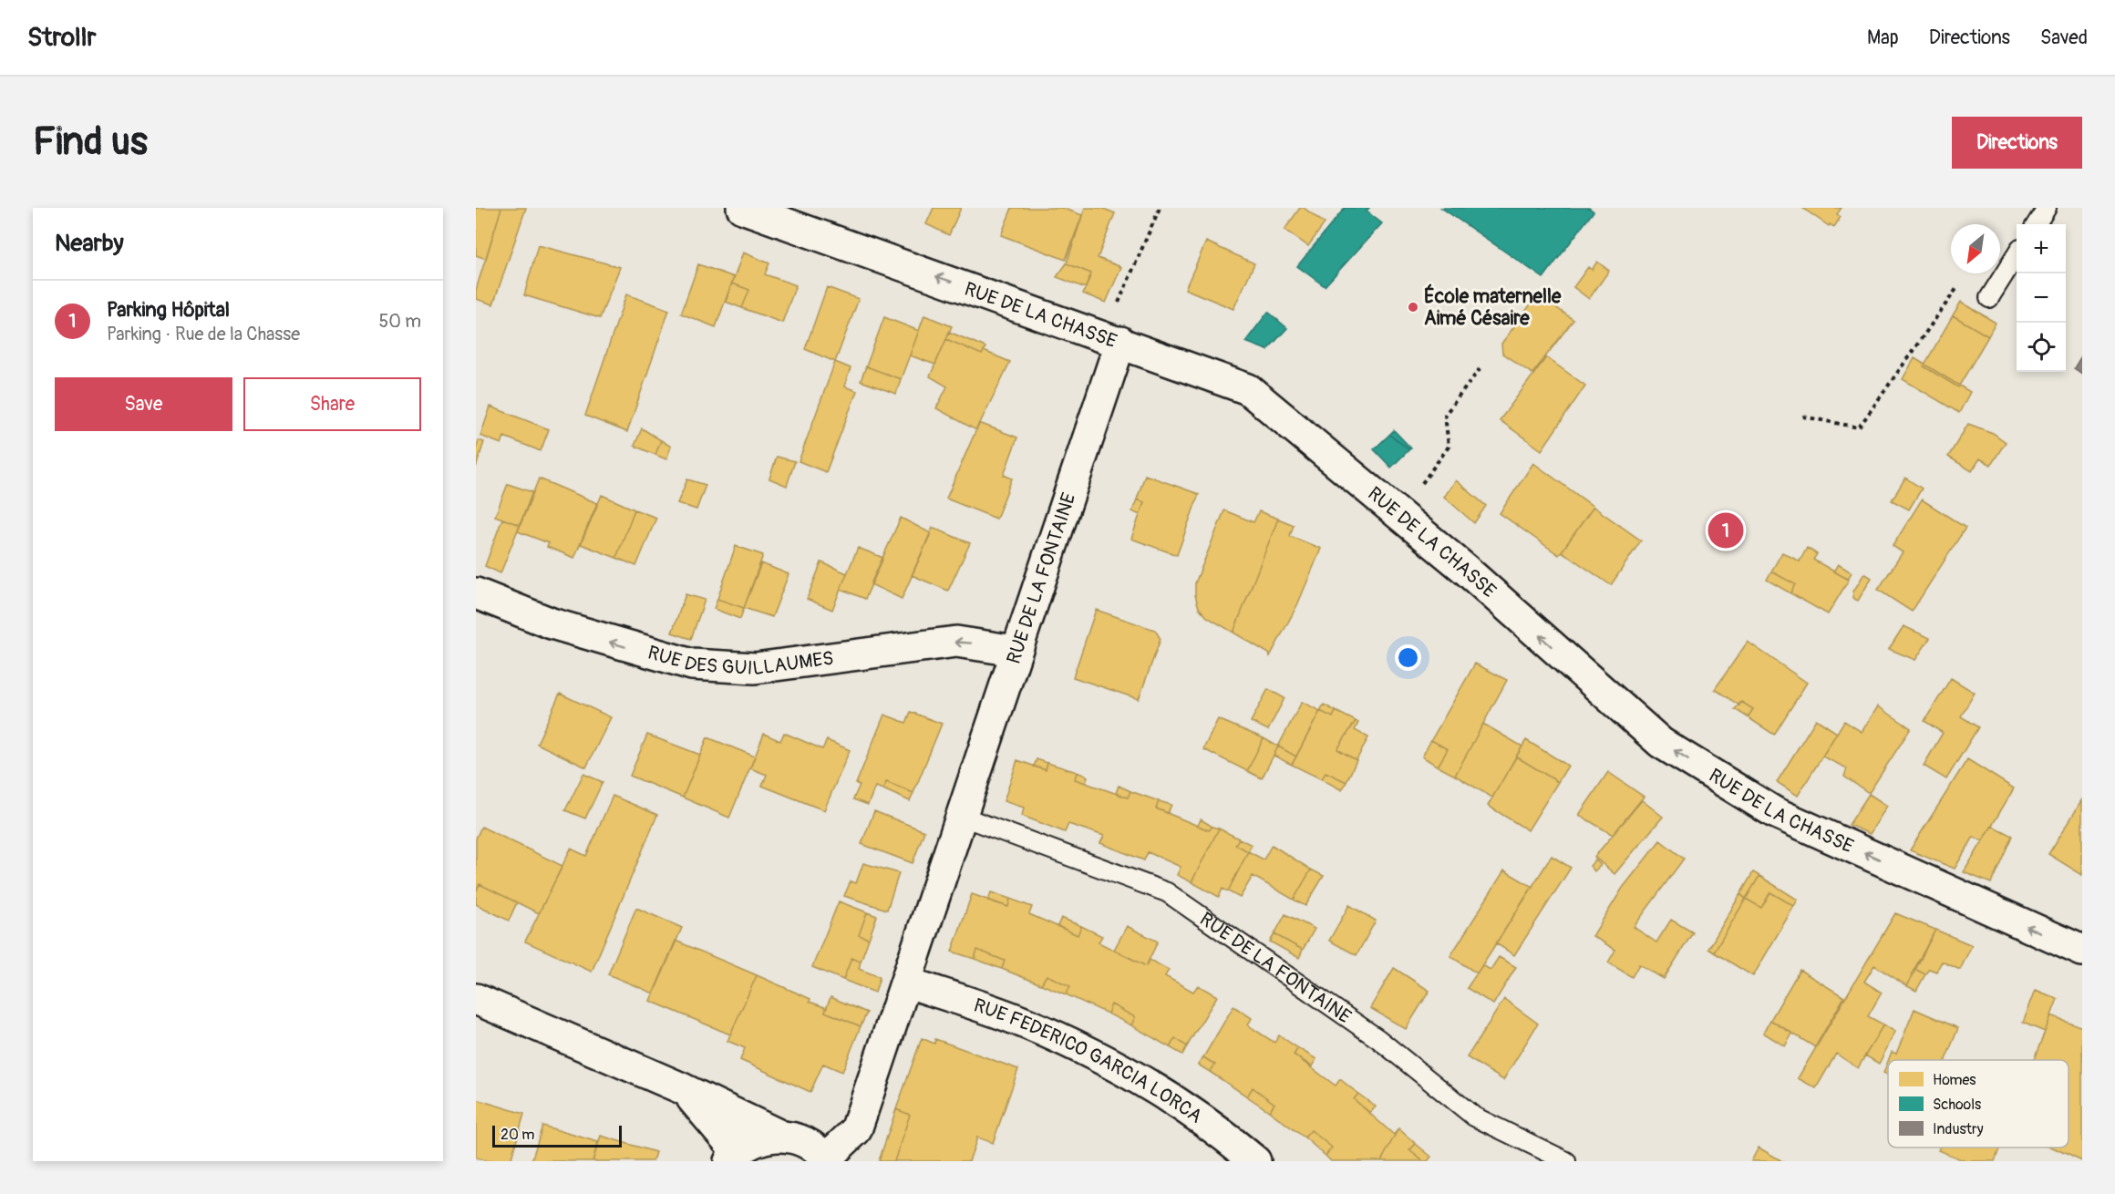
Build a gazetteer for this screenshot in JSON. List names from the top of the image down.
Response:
{
  "streets": {
    "street": [
      "RUE DE LA CHASSE",
      "RUE DE LA FONTAINE",
      "RUE DES GUILLAUMES",
      "RUE FEDERICO GARCIA LORCA"
    ]
  },
  "crossings": [
    ["RUE DE LA CHASSE", "RUE DE LA FONTAINE"],
    ["RUE DE LA FONTAINE", "RUE DES GUILLAUMES"],
    ["RUE DE LA FONTAINE", "RUE FEDERICO GARCIA LORCA"]
  ],
  "one_way": ["RUE DE LA CHASSE", "RUE DES GUILLAUMES"],
  "places": ["École maternelle Aimé Césaire"],
  "legend": ["Homes", "Schools", "Industry"],
  "scale_bar": "20 m",
  "north": "bottom left",
  "page": {
    "header": "Strollr",
    "nav": ["Map", "Directions", "Saved"],
    "buttons": [
      "Directions",
      ["Save", "Share"]
    ],
    "title": "Find us",
    "heading": "Nearby",
    "map_buttons": ["+", "−"],
    "list": [
      {
        "mark": "1",
        "name": "Parking Hôpital",
        "note": "Parking · Rue de la Chasse",
        "value": "50 m"
      }
    ],
    "pins": "1",
    "scale": "20 m"
  }
}
